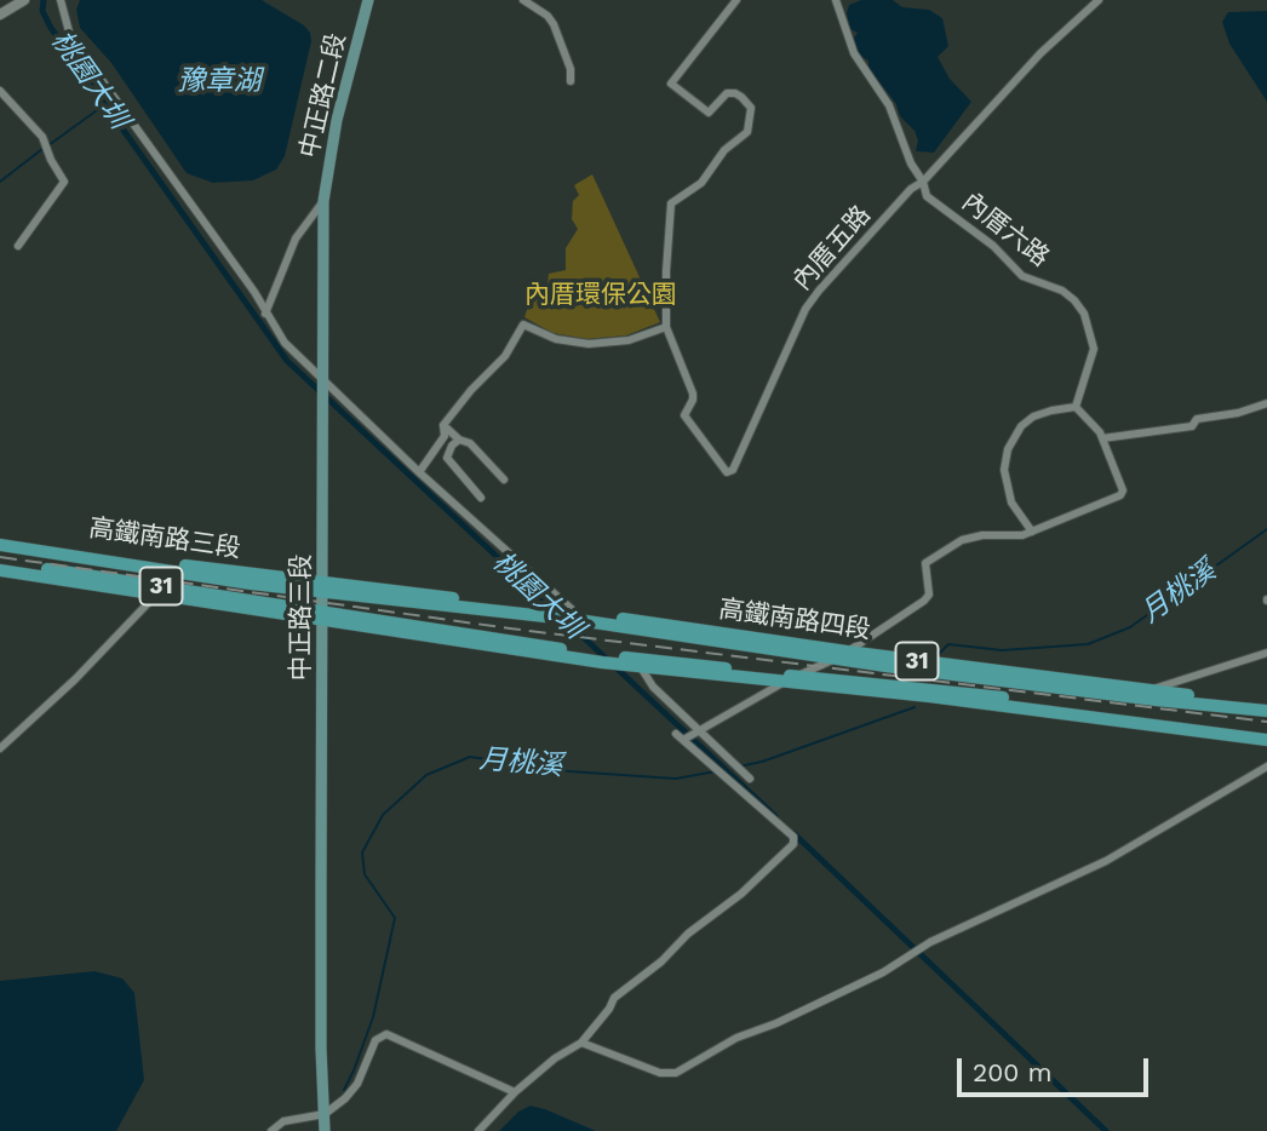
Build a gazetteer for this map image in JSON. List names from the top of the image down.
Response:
{
  "streets": {
    "main road": [
      "中正路二段",
      "高鐵南路三段",
      "31",
      "中正路三段",
      "高鐵南路四段"
    ],
    "street": ["內厝六路", "內厝五路"]
  },
  "crossings": [
    ["中正路二段", "中正路三段"],
    ["內厝六路", "內厝五路"],
    ["高鐵南路三段", "31"],
    ["高鐵南路三段", "中正路三段"],
    ["高鐵南路三段", "高鐵南路四段"],
    ["31", "中正路三段"],
    ["31", "高鐵南路四段"],
    ["中正路三段", "高鐵南路四段"]
  ],
  "water": ["桃園大圳", "豫章湖", "月桃溪"],
  "parks": ["內厝環保公園"],
  "scale_bar": "200 m"
}
